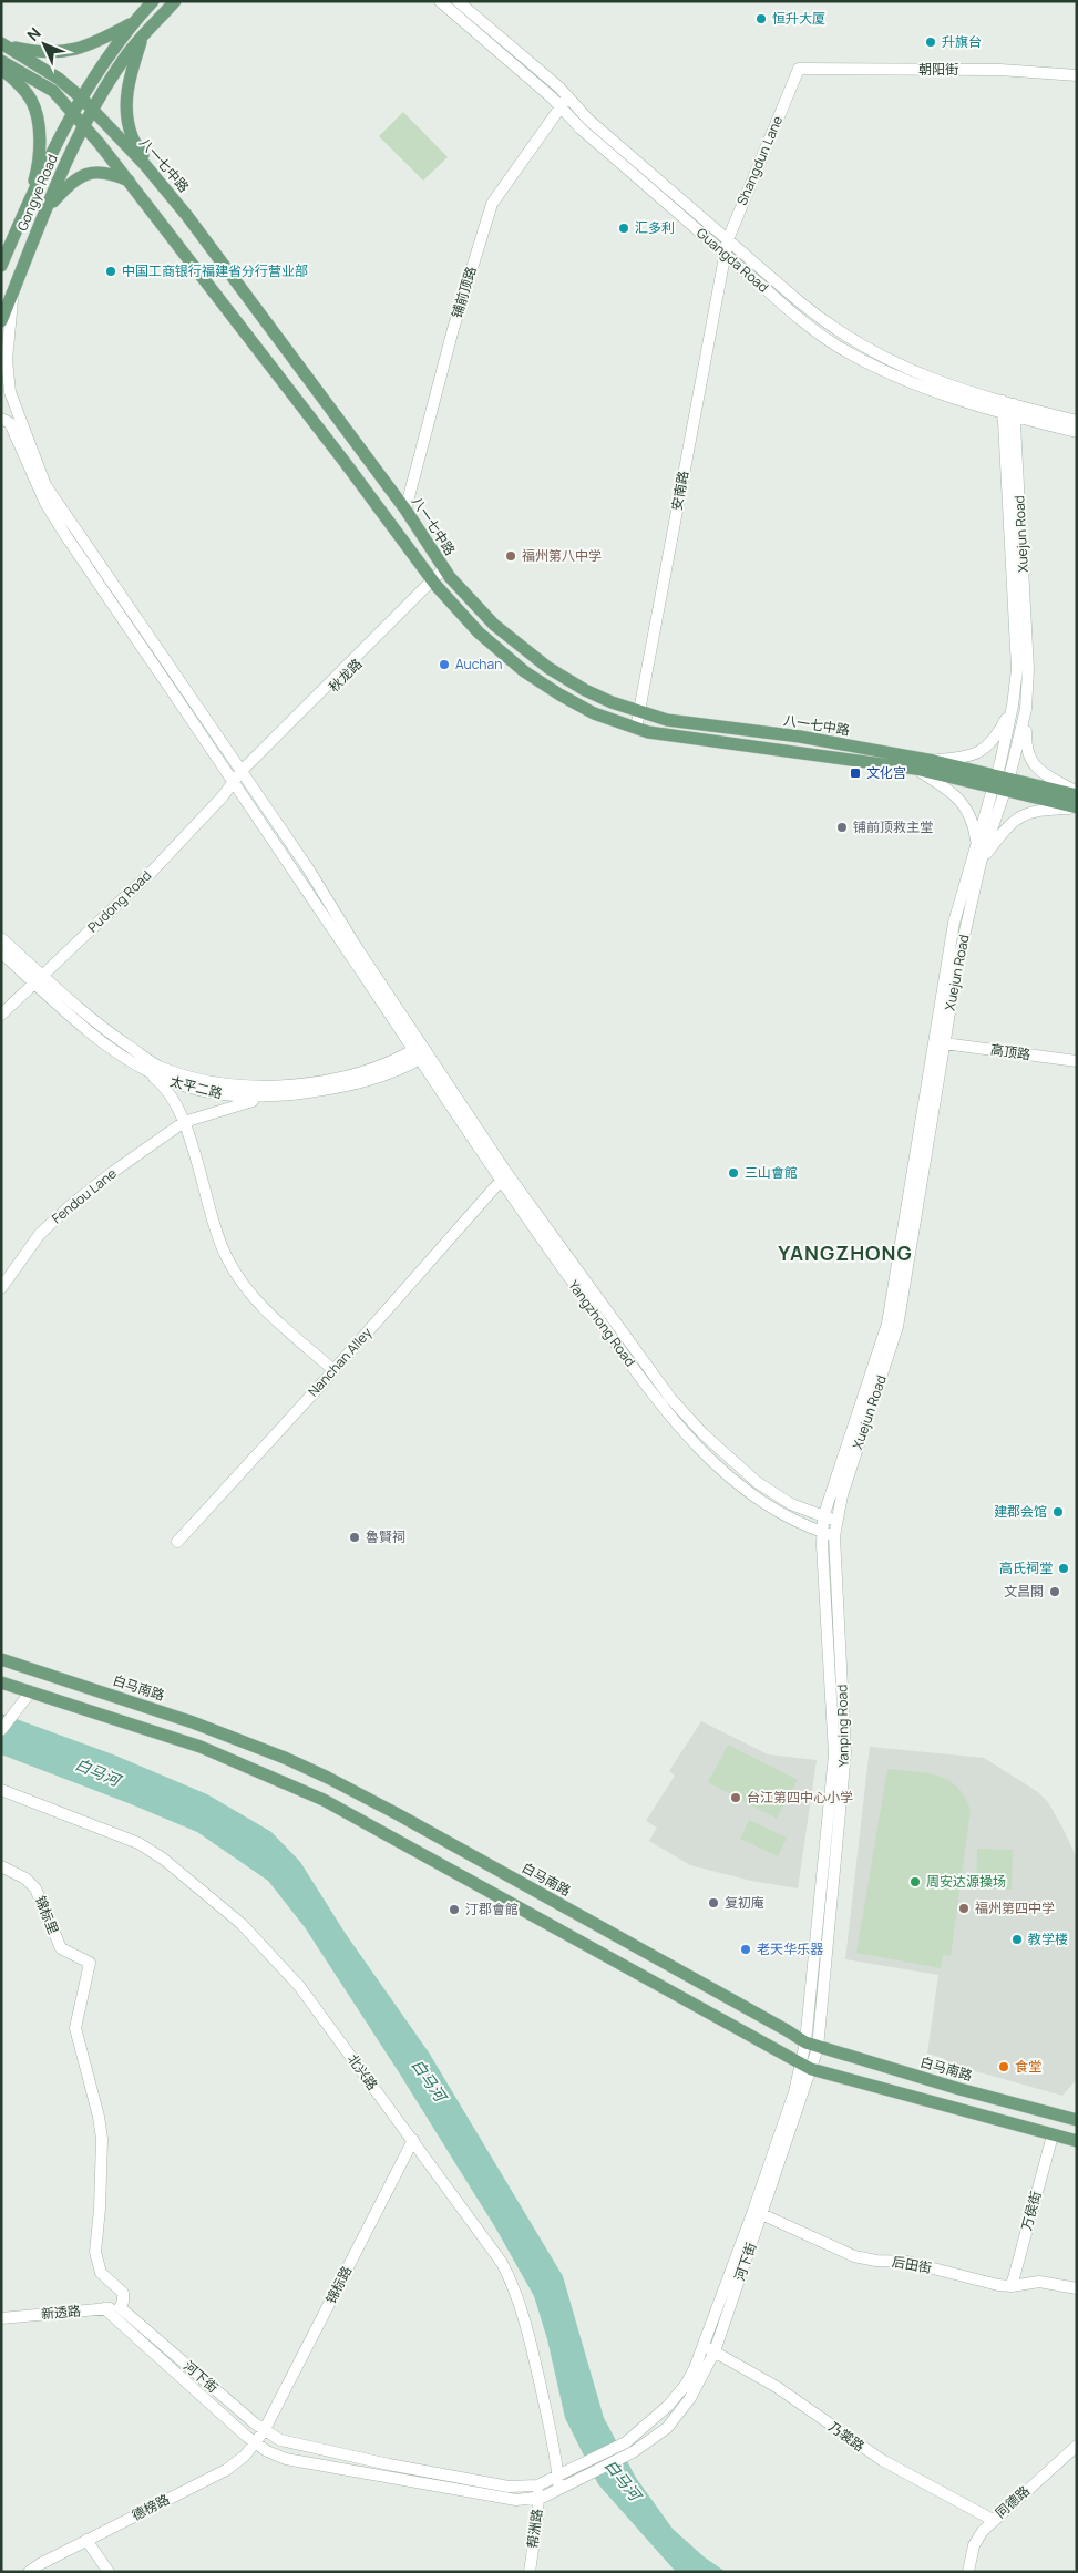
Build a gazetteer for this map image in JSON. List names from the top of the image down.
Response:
{
  "streets": {
    "main road": ["八一七中路", "Gongye Road", "白马南路"],
    "street": [
      "朝阳街",
      "Shangdun Lane",
      "Guangda Road",
      "铺前顶路",
      "安南路",
      "Xuejun Road",
      "秋龙路",
      "Pudong Road",
      "高顶路",
      "太平二路",
      "Fendou Lane",
      "Yangzhong Road",
      "Nanchan Alley",
      "Yanping Road",
      "锦标里",
      "北兴路",
      "万侯街",
      "河下街",
      "后田街",
      "锦标路",
      "新透路",
      "乃裳路",
      "同德路",
      "德榜路",
      "帮洲路"
    ]
  },
  "crossings": [
    ["朝阳街", "Shangdun Lane"],
    ["Shangdun Lane", "Guangda Road"],
    ["Shangdun Lane", "安南路"],
    ["八一七中路", "Gongye Road"],
    ["八一七中路", "铺前顶路"],
    ["八一七中路", "安南路"],
    ["八一七中路", "Xuejun Road"],
    ["八一七中路", "秋龙路"],
    ["Guangda Road", "铺前顶路"],
    ["Guangda Road", "安南路"],
    ["Guangda Road", "Xuejun Road"],
    ["Xuejun Road", "高顶路"],
    ["Xuejun Road", "Yangzhong Road"],
    ["Xuejun Road", "Yanping Road"],
    ["秋龙路", "Pudong Road"],
    ["Pudong Road", "太平二路"],
    ["太平二路", "Fendou Lane"],
    ["太平二路", "Yangzhong Road"],
    ["Yangzhong Road", "Nanchan Alley"],
    ["Yangzhong Road", "Yanping Road"],
    ["白马南路", "Yanping Road"],
    ["白马南路", "河下街"],
    ["Yanping Road", "河下街"],
    ["锦标里", "河下街"],
    ["锦标里", "新透路"],
    ["北兴路", "河下街"],
    ["北兴路", "锦标路"],
    ["万侯街", "后田街"],
    ["河下街", "后田街"],
    ["河下街", "锦标路"],
    ["河下街", "新透路"],
    ["河下街", "乃裳路"],
    ["河下街", "德榜路"],
    ["河下街", "帮洲路"],
    ["锦标路", "德榜路"],
    ["乃裳路", "同德路"]
  ],
  "districts": ["YANGZHONG"],
  "water": ["白马河"],
  "places": {
    "other": [
      "恒升大厦",
      "升旗台",
      "汇多利",
      "中国工商银行福建省分行营业部",
      "福州第八中学",
      "Auchan",
      "铺前顶救主堂",
      "三山會館",
      "建郡会馆",
      "魯賢祠",
      "高氏祠堂",
      "文昌閣",
      "台江第四中心小学",
      "周安达源操场",
      "复初庵",
      "福州第四中学",
      "汀郡會館",
      "教学楼",
      "老天华乐器",
      "食堂"
    ],
    "transit": ["文化宫"]
  },
  "north": "top left"
}
